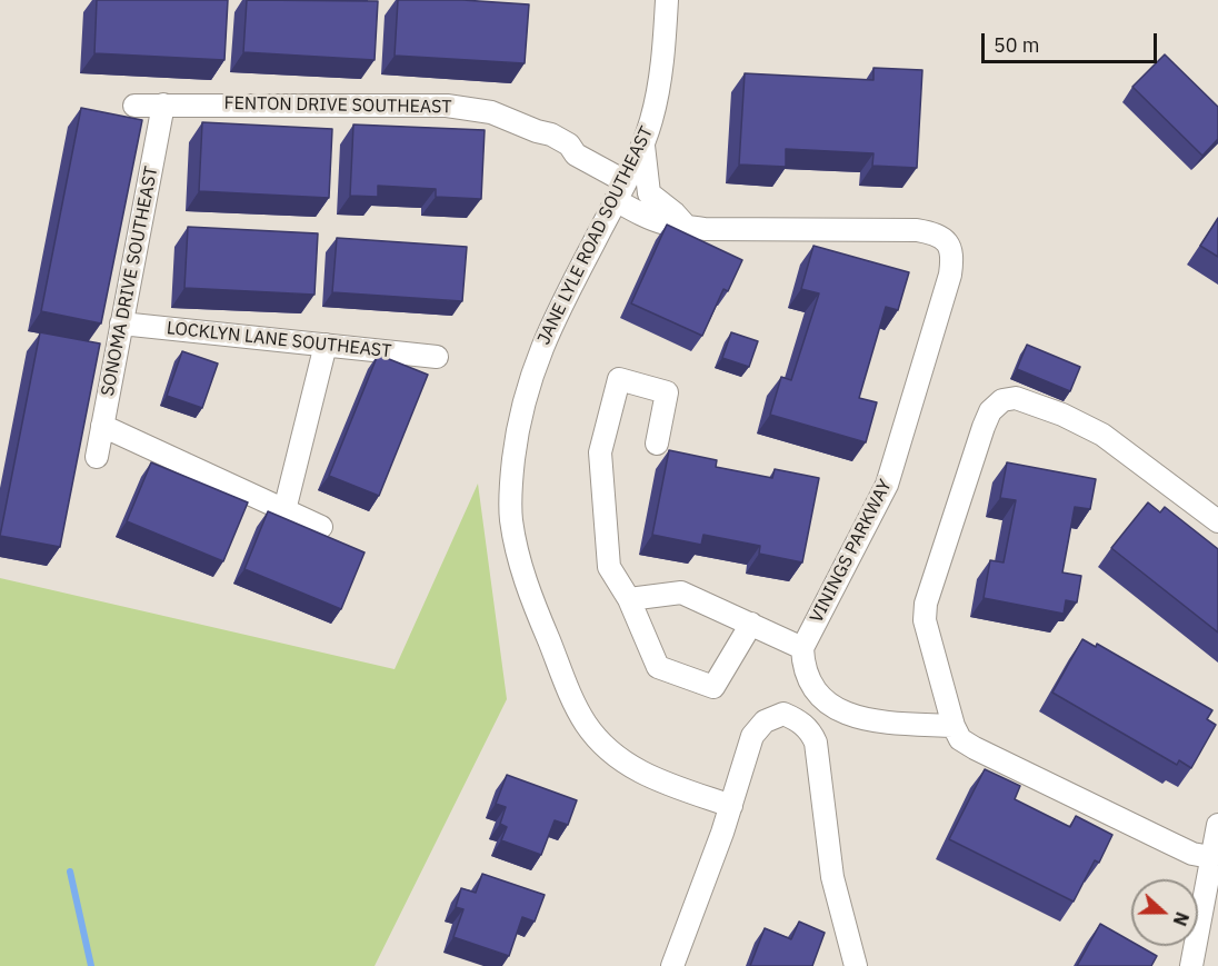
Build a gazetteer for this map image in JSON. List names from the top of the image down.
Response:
{
  "streets": {
    "street": [
      "FENTON DRIVE SOUTHEAST",
      "JANE LYLE ROAD SOUTHEAST",
      "SONOMA DRIVE SOUTHEAST",
      "LOCKLYN LANE SOUTHEAST",
      "VININGS PARKWAY"
    ]
  },
  "crossings": [
    ["FENTON DRIVE SOUTHEAST", "JANE LYLE ROAD SOUTHEAST"],
    ["FENTON DRIVE SOUTHEAST", "SONOMA DRIVE SOUTHEAST"],
    ["FENTON DRIVE SOUTHEAST", "VININGS PARKWAY"],
    ["JANE LYLE ROAD SOUTHEAST", "VININGS PARKWAY"],
    ["SONOMA DRIVE SOUTHEAST", "LOCKLYN LANE SOUTHEAST"]
  ],
  "scale_bar": "50 m",
  "north": "right"
}
